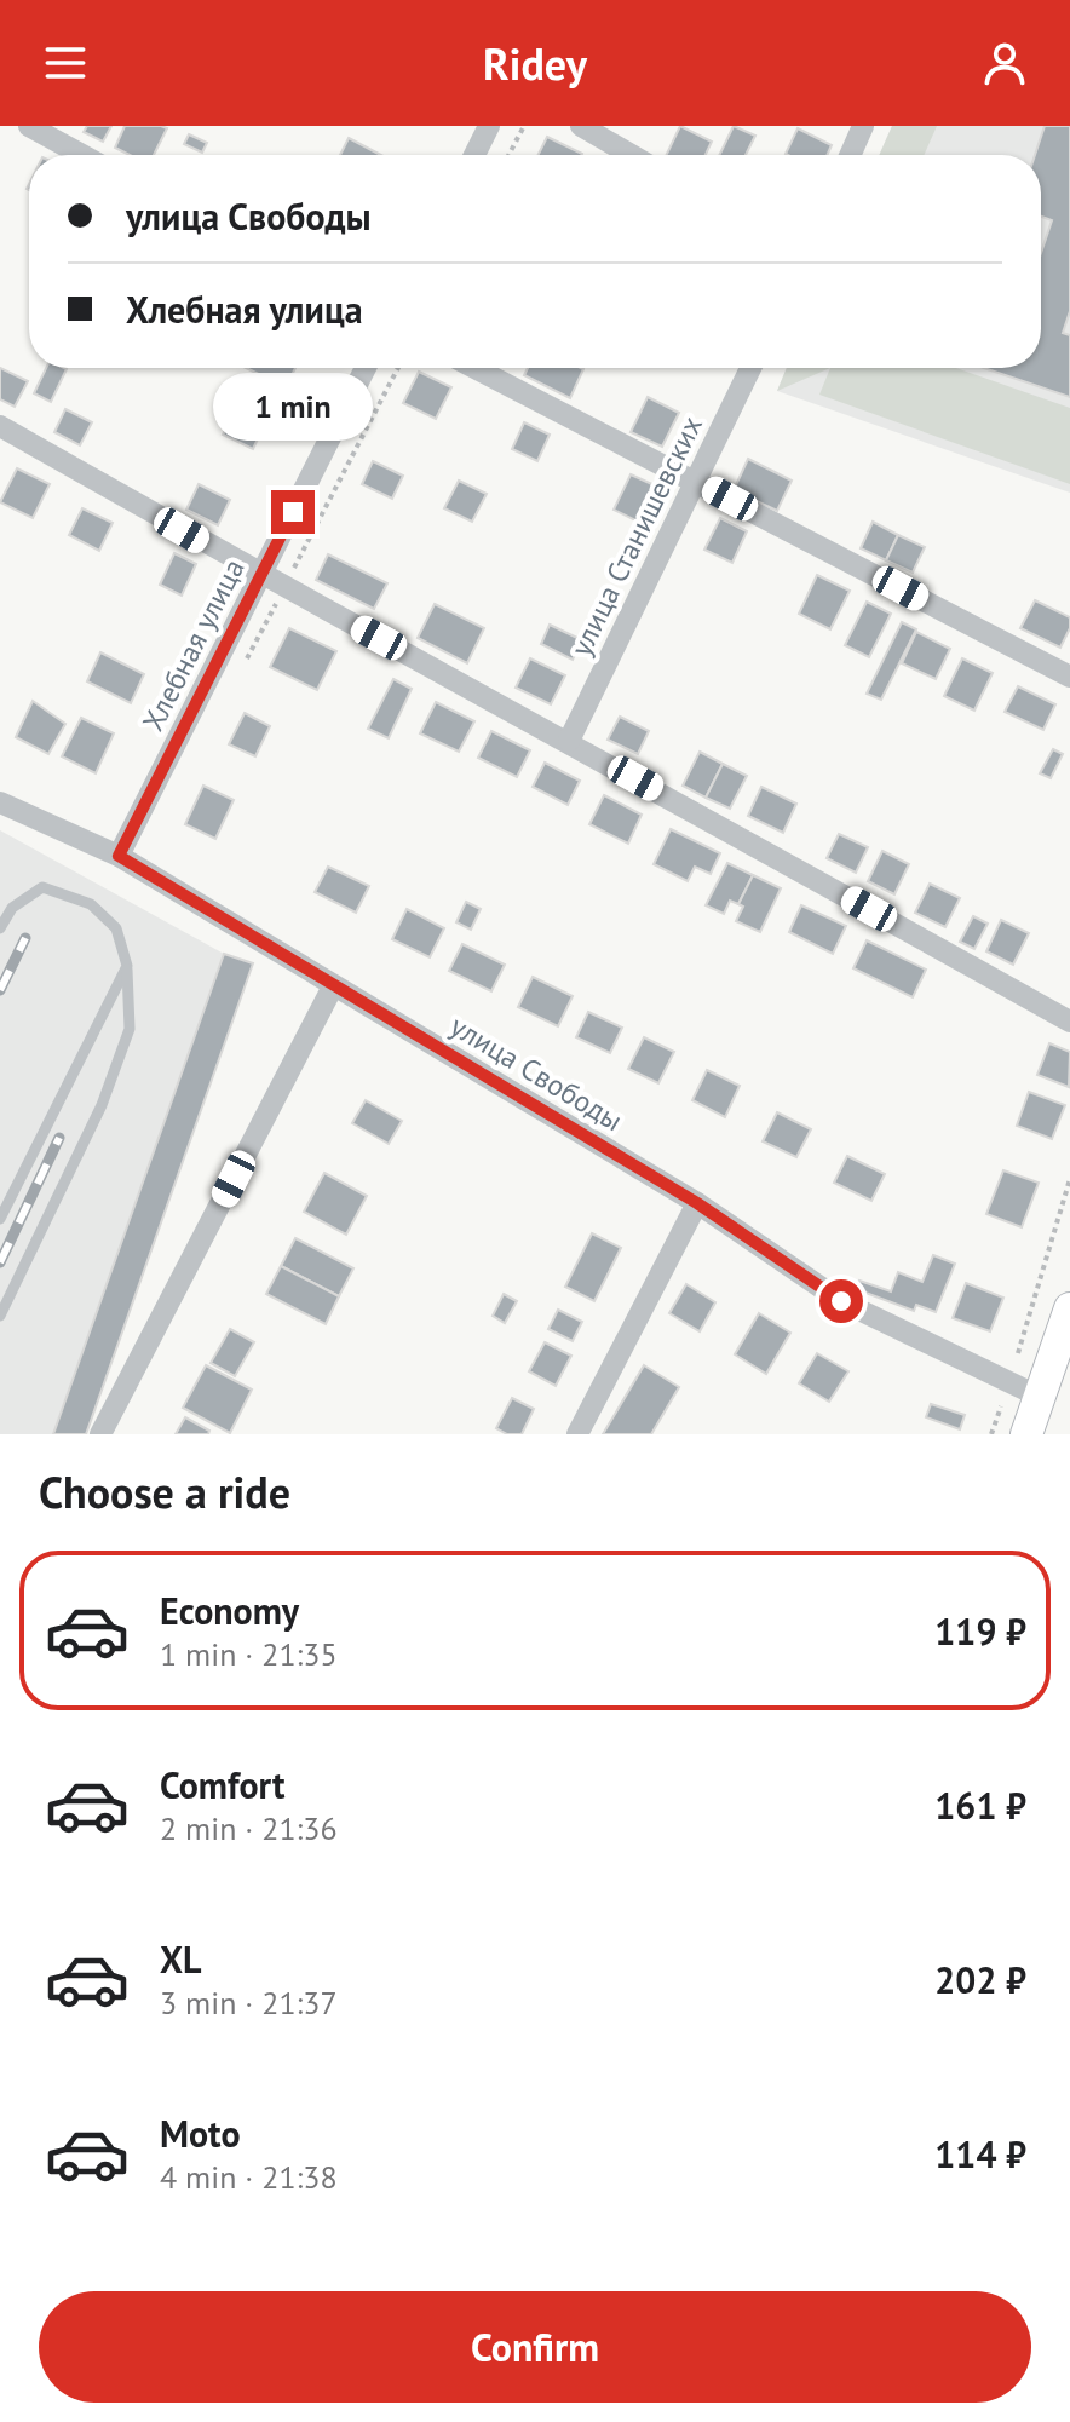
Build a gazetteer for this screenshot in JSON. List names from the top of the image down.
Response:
{
  "streets": {
    "street": ["улица Станишевских", "Хлебная улица", "улица Свободы"]
  },
  "crossings": [
    ["Хлебная улица", "улица Свободы"]
  ],
  "page": {
    "header": "Ridey",
    "banner": ["улица Свободы", "Хлебная улица"],
    "bubble": "1 min",
    "heading": "Choose a ride",
    "list": [
      {
        "name": "Economy",
        "note": "1 min · 21:35",
        "value": "119 ₽"
      },
      {
        "name": "Comfort",
        "note": "2 min · 21:36",
        "value": "161 ₽"
      },
      {
        "name": "XL",
        "note": "3 min · 21:37",
        "value": "202 ₽"
      },
      {
        "name": "Moto",
        "note": "4 min · 21:38",
        "value": "114 ₽"
      }
    ],
    "buttons": "Confirm"
  }
}
